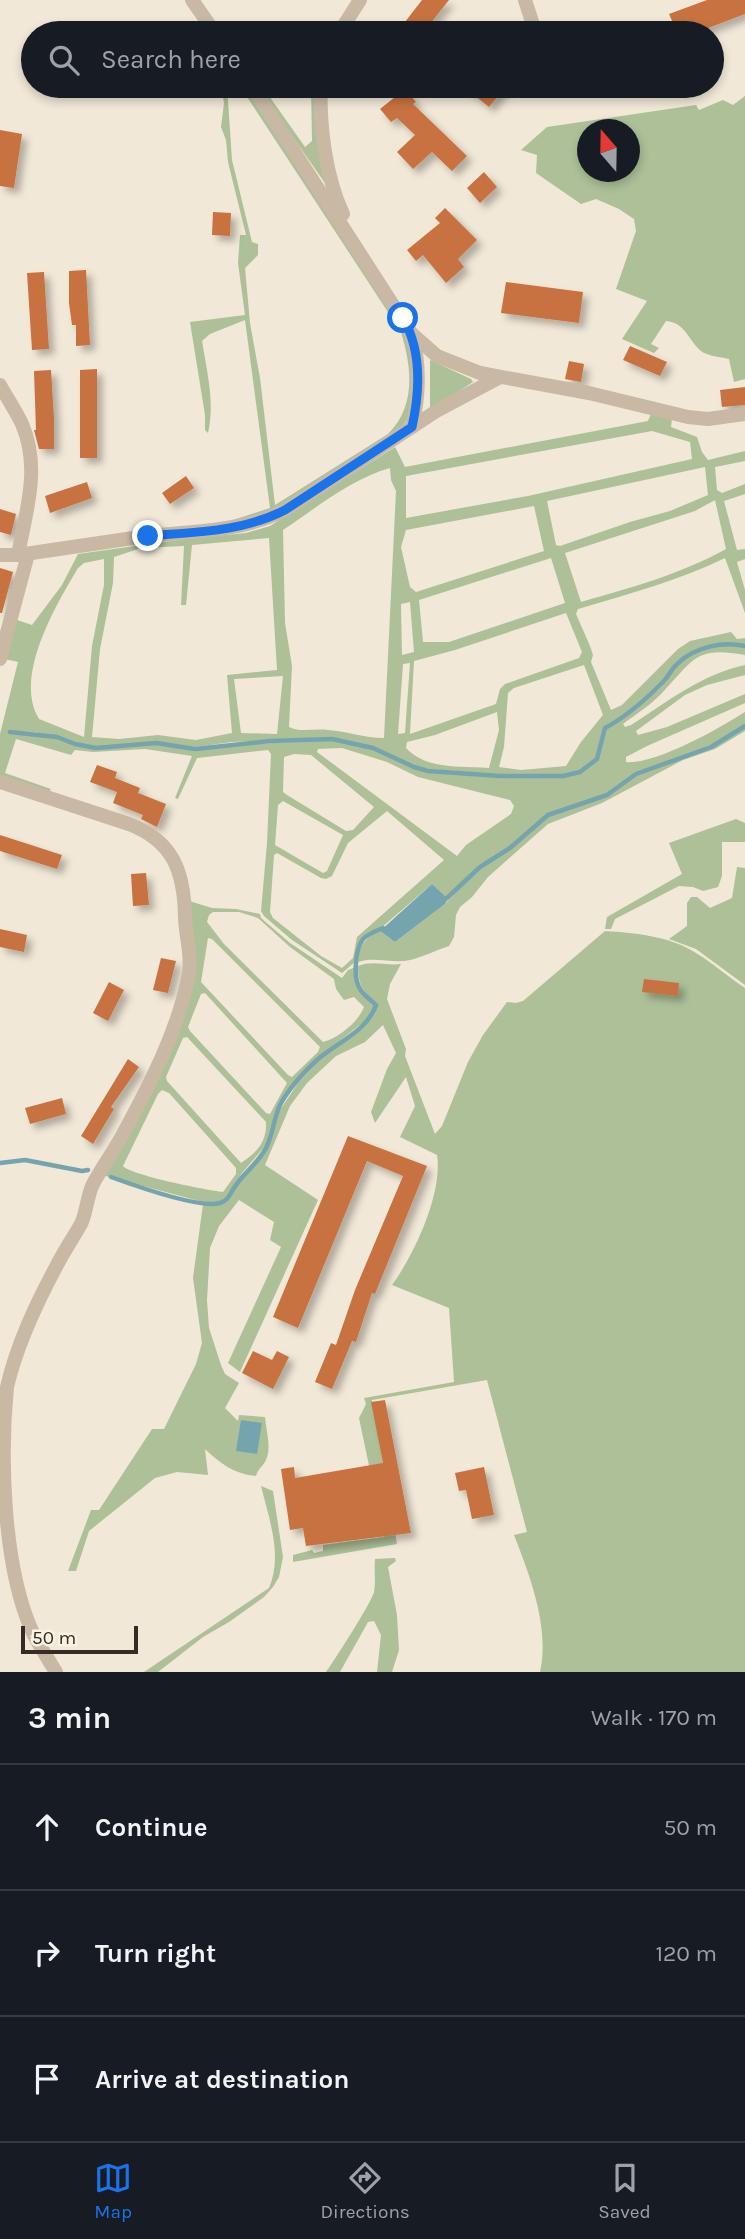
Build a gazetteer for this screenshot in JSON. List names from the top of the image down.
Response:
{
  "scale_bar": "50 m",
  "north": "top",
  "page": {
    "search": "Search here",
    "scale": "50 m",
    "heading": ["3 min", "Walk · 170 m"],
    "list": [
      ["Continue", "50 m"],
      ["Turn right", "120 m"],
      "Arrive at destination"
    ],
    "nav": ["Map", "Directions", "Saved"]
  }
}
